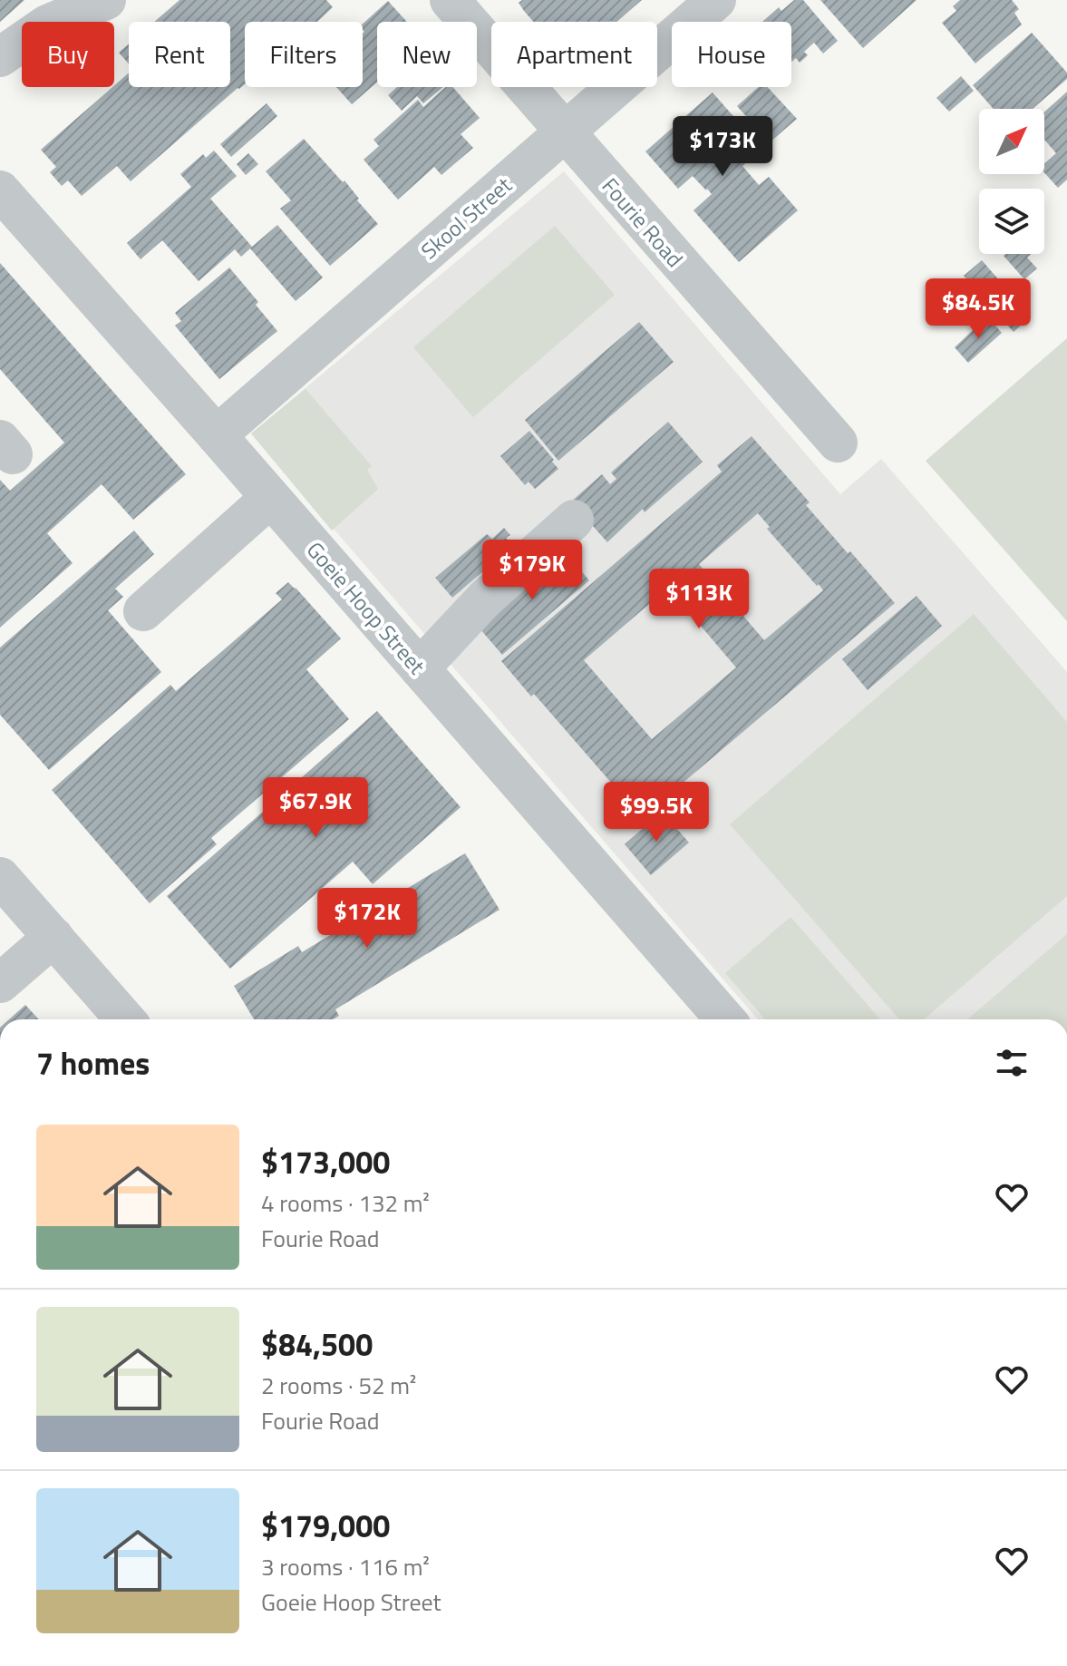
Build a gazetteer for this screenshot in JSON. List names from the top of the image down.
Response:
{
  "streets": {
    "street": ["Skool Street", "Fourie Road", "Goeie Hoop Street"]
  },
  "crossings": [
    ["Skool Street", "Fourie Road"],
    ["Skool Street", "Goeie Hoop Street"]
  ],
  "north": "top right",
  "page": {
    "chip": [
      "Buy",
      "Rent",
      "Filters",
      "New",
      "Apartment",
      "House"
    ],
    "price": [
      "$173K",
      "$84.5K",
      "$179K",
      "$113K",
      "$67.9K",
      "$99.5K",
      "$172K"
    ],
    "heading": "7 homes",
    "list": [
      {
        "name": "$173,000",
        "note": "4 rooms · 132 m² · Fourie Road"
      },
      {
        "name": "$84,500",
        "note": "2 rooms · 52 m² · Fourie Road"
      },
      {
        "name": "$179,000",
        "note": "3 rooms · 116 m² · Goeie Hoop Street"
      }
    ]
  }
}
